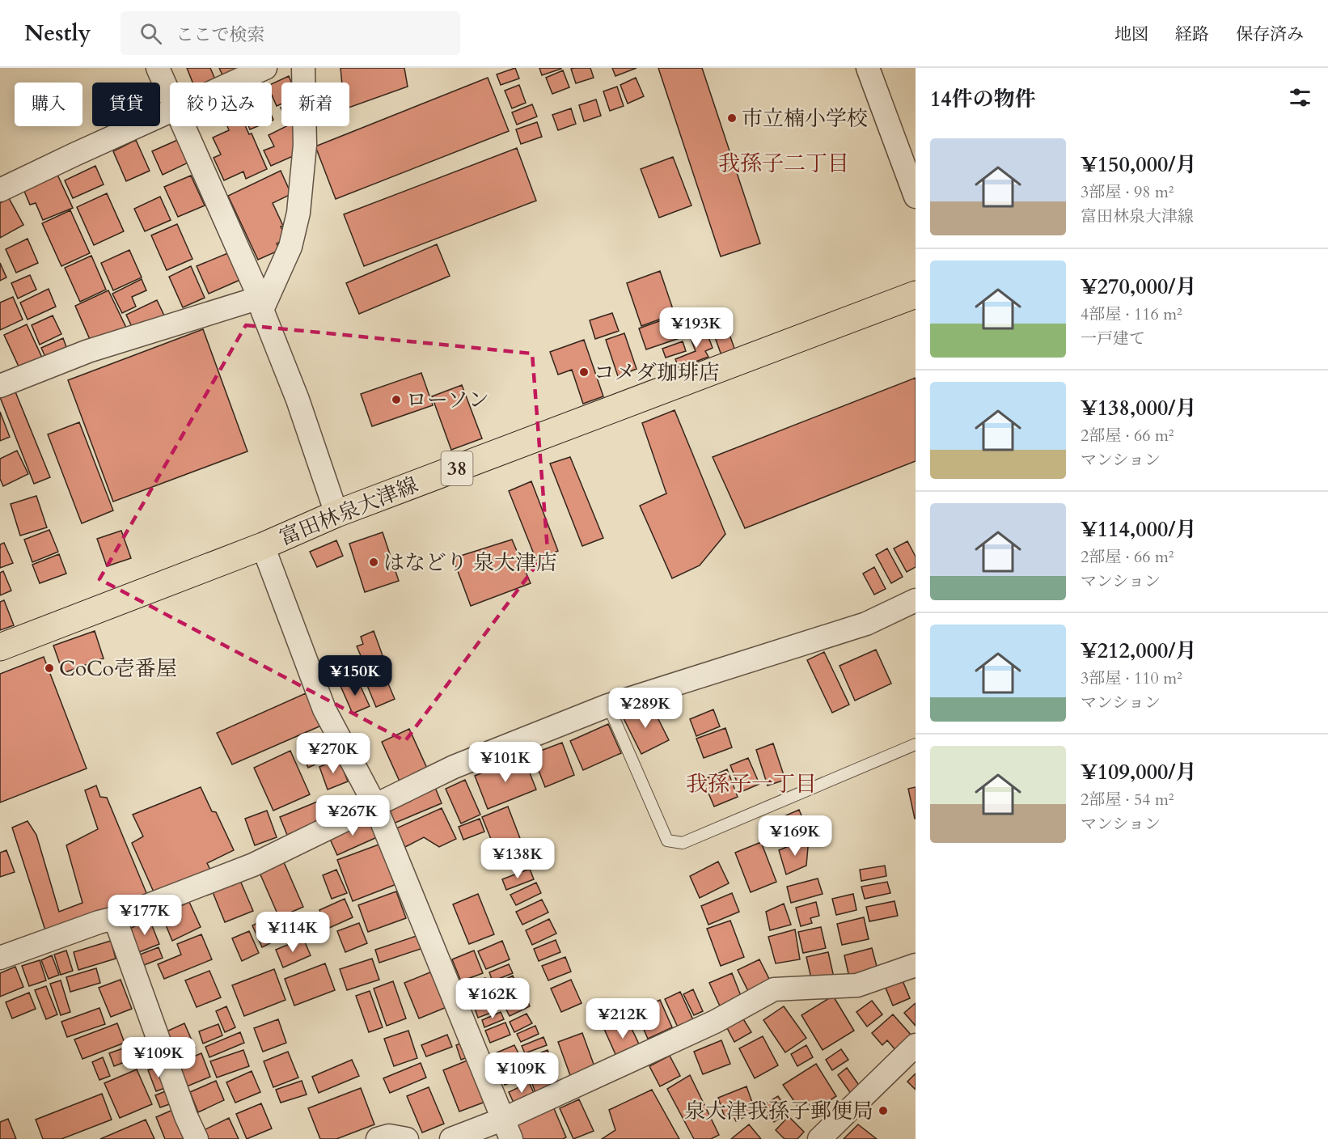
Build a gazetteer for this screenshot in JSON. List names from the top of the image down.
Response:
{
  "streets": {
    "main road": ["38", "富田林泉大津線"]
  },
  "districts": ["我孫子二丁目", "我孫子一丁目"],
  "places": [
    "市立楠小学校",
    "コメダ珈琲店",
    "ローソン",
    "はなどり 泉大津店",
    "CoCo壱番屋",
    "泉大津我孫子郵便局"
  ],
  "page": {
    "header": "Nestly",
    "search": "ここで検索",
    "nav": ["地図", "経路", "保存済み"],
    "heading": "14件の物件",
    "chip": [
      "購入",
      "賃貸",
      "絞り込み",
      "新着"
    ],
    "list": [
      {
        "name": "¥150,000/月",
        "note": "3部屋 · 98 m² · 富田林泉大津線"
      },
      {
        "name": "¥270,000/月",
        "note": "4部屋 · 116 m² · 一戸建て"
      },
      {
        "name": "¥138,000/月",
        "note": "2部屋 · 66 m² · マンション"
      },
      {
        "name": "¥114,000/月",
        "note": "2部屋 · 66 m² · マンション"
      },
      {
        "name": "¥212,000/月",
        "note": "3部屋 · 110 m² · マンション"
      },
      {
        "name": "¥109,000/月",
        "note": "2部屋 · 54 m² · マンション"
      }
    ],
    "price": [
      "¥193K",
      "¥150K",
      "¥289K",
      "¥270K",
      "¥101K",
      "¥267K",
      "¥169K",
      "¥138K",
      "¥177K",
      "¥114K",
      "¥162K",
      "¥212K",
      "¥109K",
      "¥109K"
    ]
  }
}
